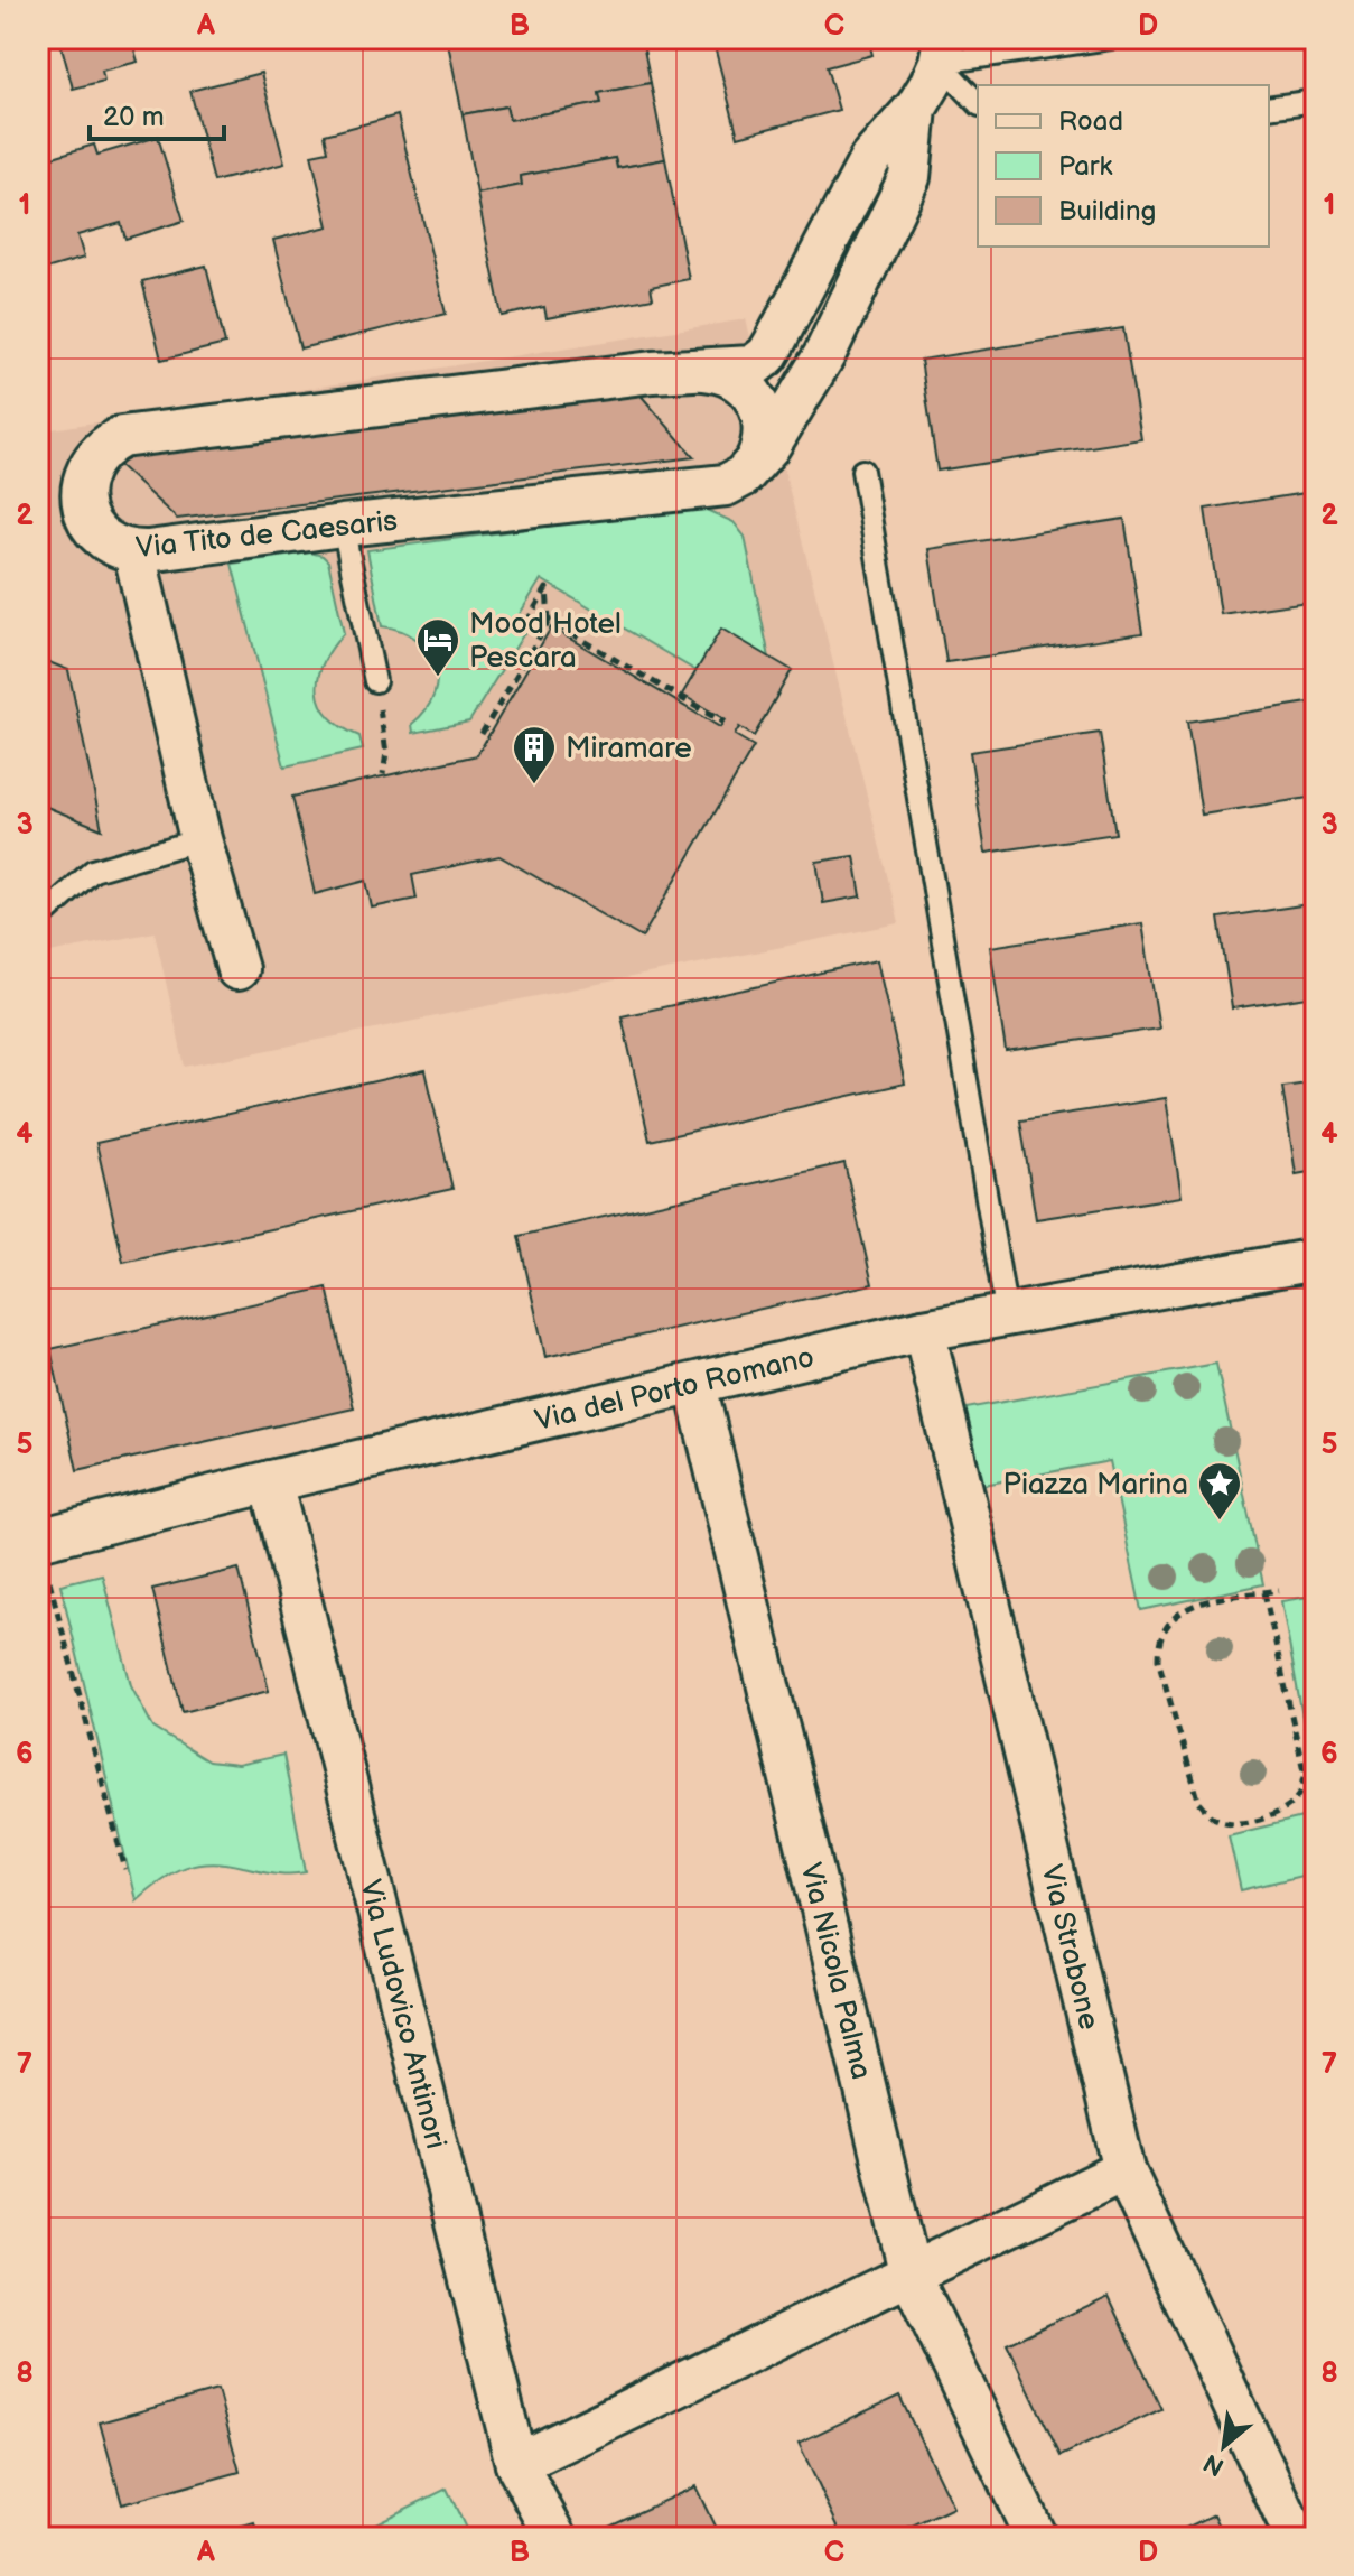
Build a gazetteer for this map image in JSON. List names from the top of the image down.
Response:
{
  "streets": {
    "street": [
      "Via Tito de Caesaris",
      "Via del Porto Romano",
      "Via Strabone",
      "Via Nicola Palma",
      "Via Ludovico Antinori"
    ]
  },
  "crossings": [
    ["Via del Porto Romano", "Via Strabone"],
    ["Via del Porto Romano", "Via Nicola Palma"],
    ["Via del Porto Romano", "Via Ludovico Antinori"]
  ],
  "places": {
    "hotel": ["Mood Hotel Pescara"],
    "building": ["Miramare"],
    "place": ["Piazza Marina"]
  },
  "legend": ["Road", "Park", "Building"],
  "scale_bar": "20 m",
  "north": "bottom left",
  "grid": {
    "columns": [
      "A",
      "B",
      "C",
      "D"
    ],
    "rows": [
      "1",
      "2",
      "3",
      "4",
      "5",
      "6",
      "7",
      "8"
    ]
  }
}
